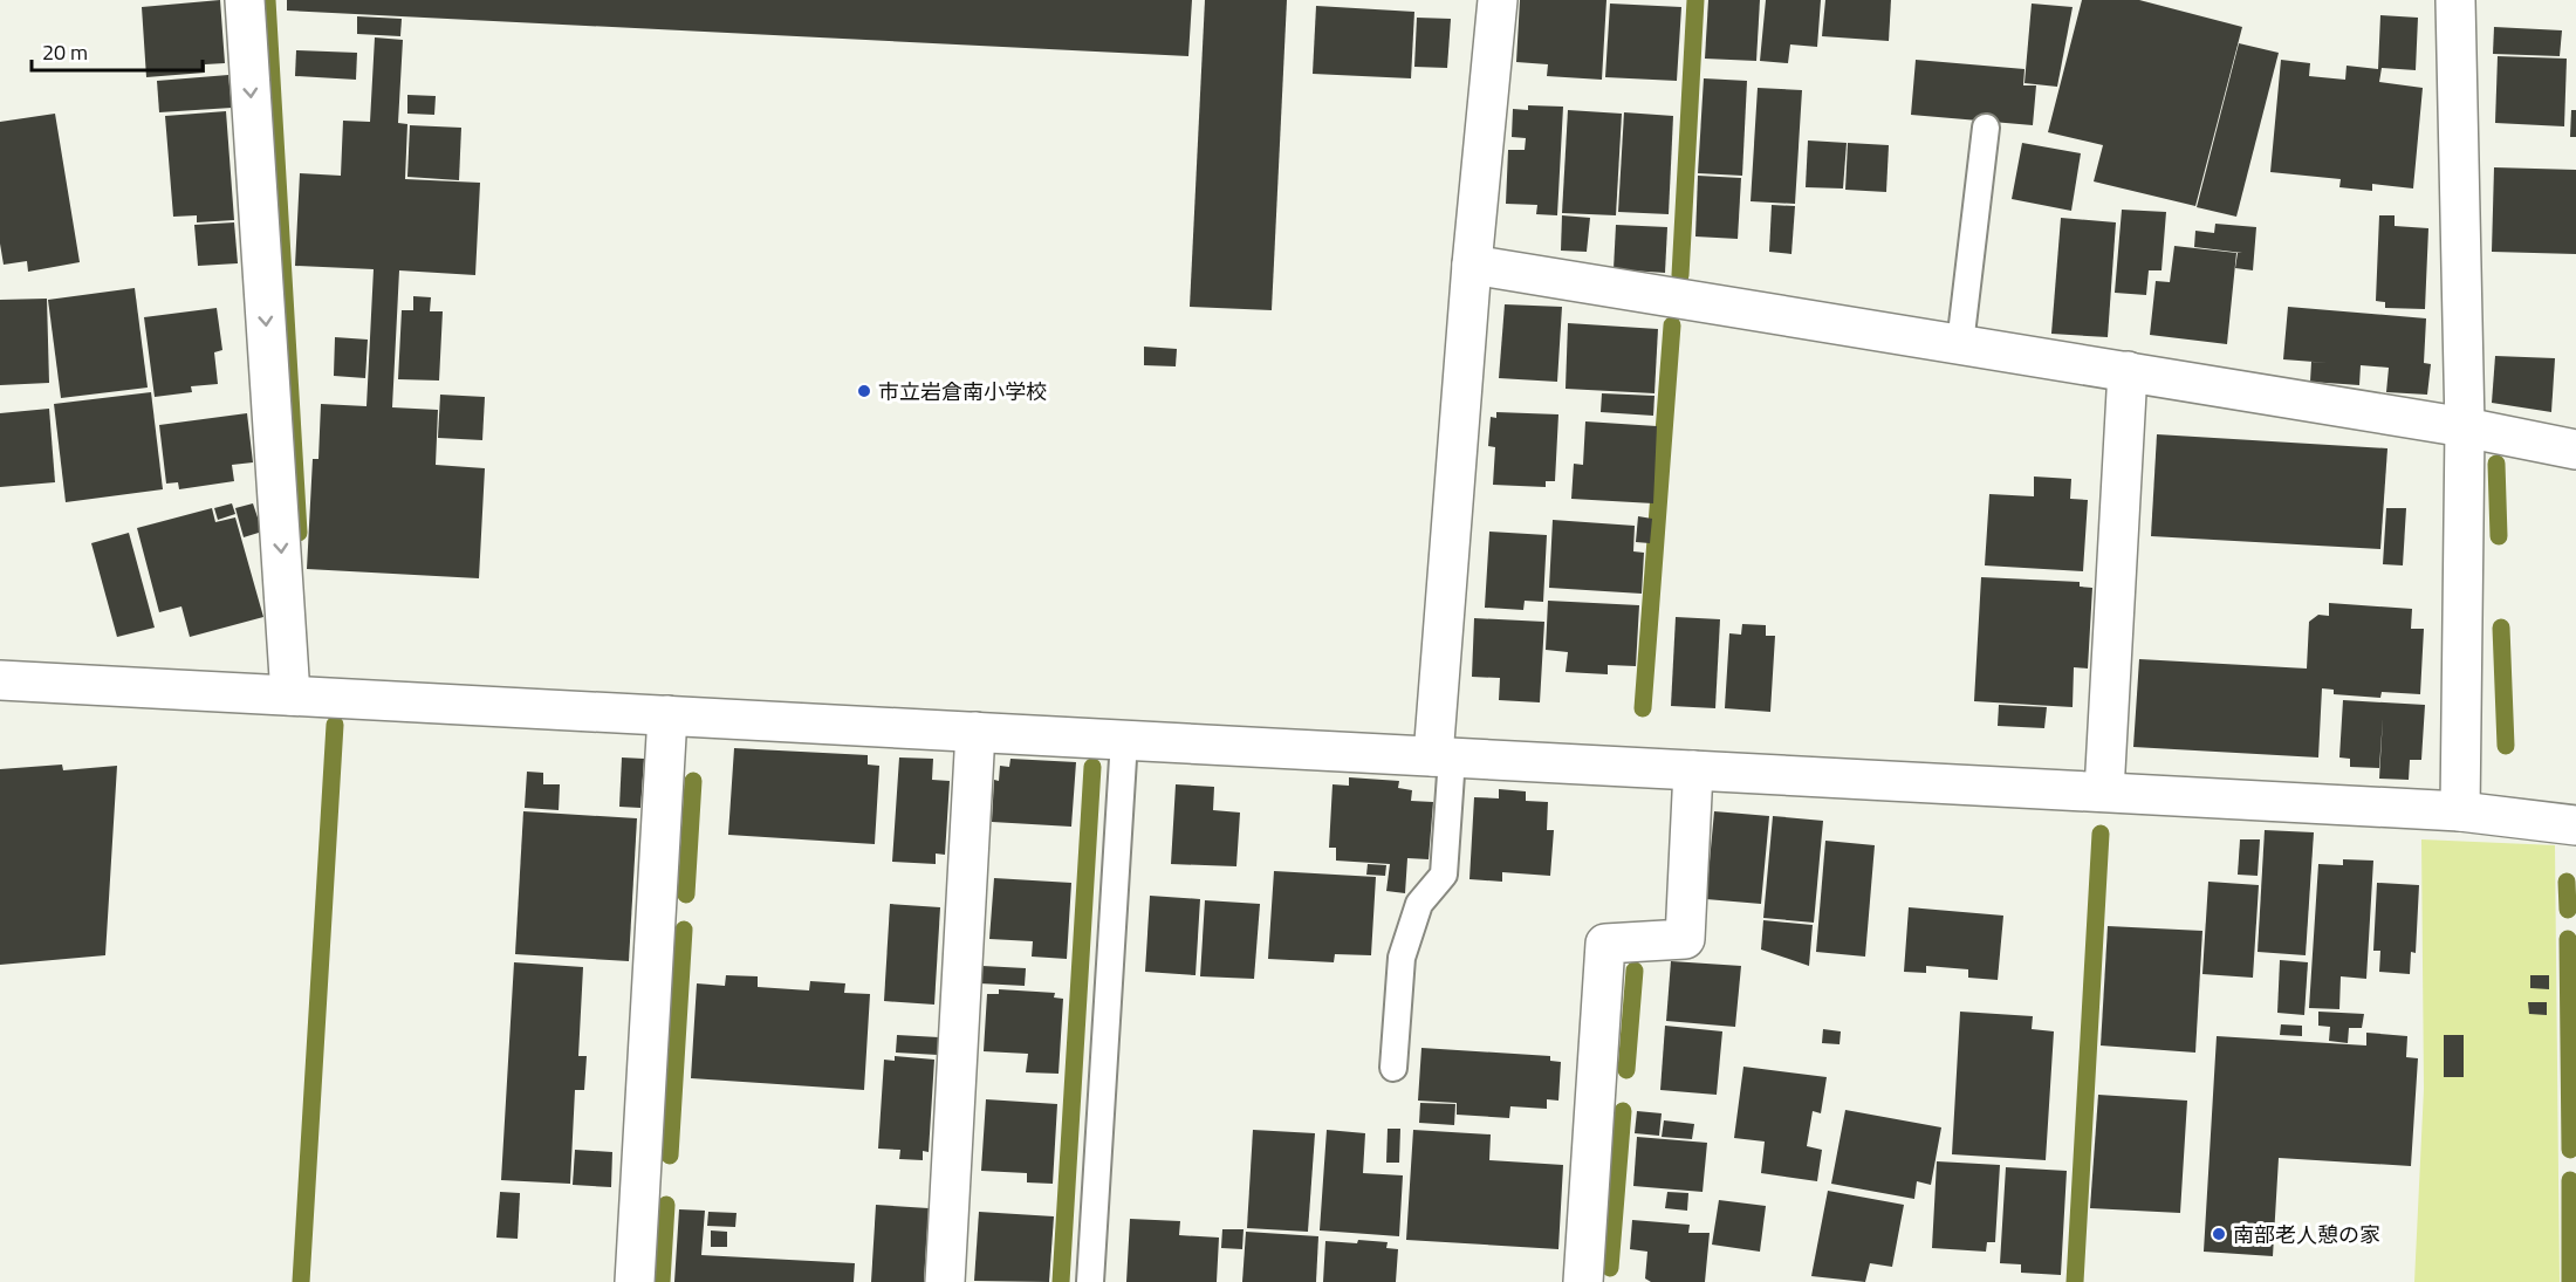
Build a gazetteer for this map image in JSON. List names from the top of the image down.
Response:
{
  "places": ["市立岩倉南小学校", "南部老人憩の家"],
  "scale_bar": "20 m"
}
